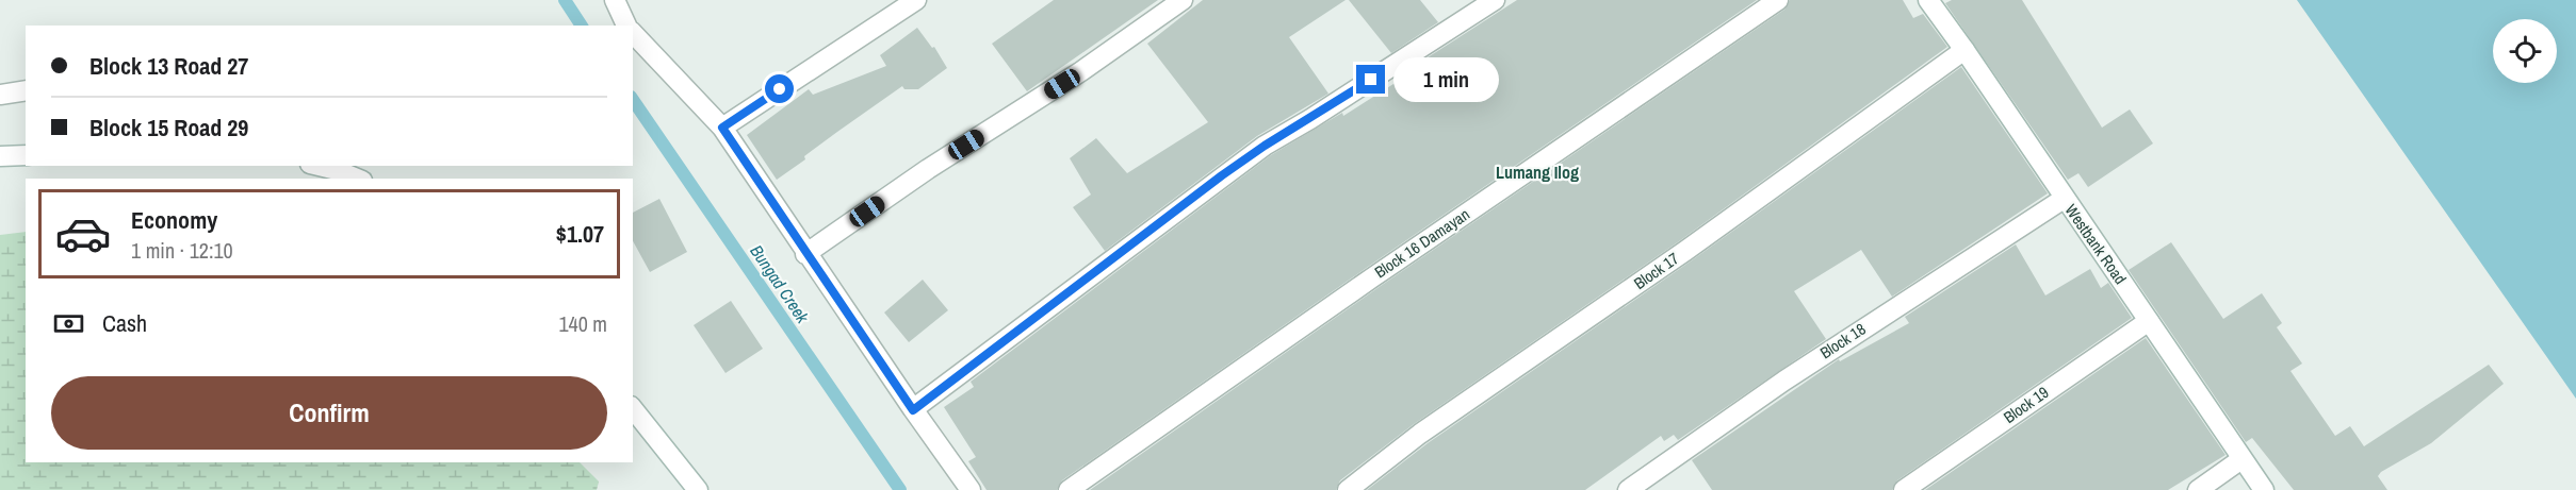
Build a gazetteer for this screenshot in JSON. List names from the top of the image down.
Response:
{
  "streets": {
    "street": [
      "Block 16 Damayan",
      "Westbank Road",
      "Block 17",
      "Block 18",
      "Block 19"
    ]
  },
  "crossings": [
    ["Westbank Road", "Block 17"],
    ["Westbank Road", "Block 18"],
    ["Westbank Road", "Block 19"]
  ],
  "districts": ["Lumang Ilog"],
  "water": ["Bungad Creek"],
  "page": {
    "banner": ["Block 13 Road 27", "Block 15 Road 29"],
    "bubble": "1 min",
    "list": [
      {
        "name": "Economy",
        "note": "1 min · 12:10",
        "value": "$1.07"
      }
    ],
    "pay": ["Cash", "140 m"],
    "buttons": "Confirm"
  }
}
